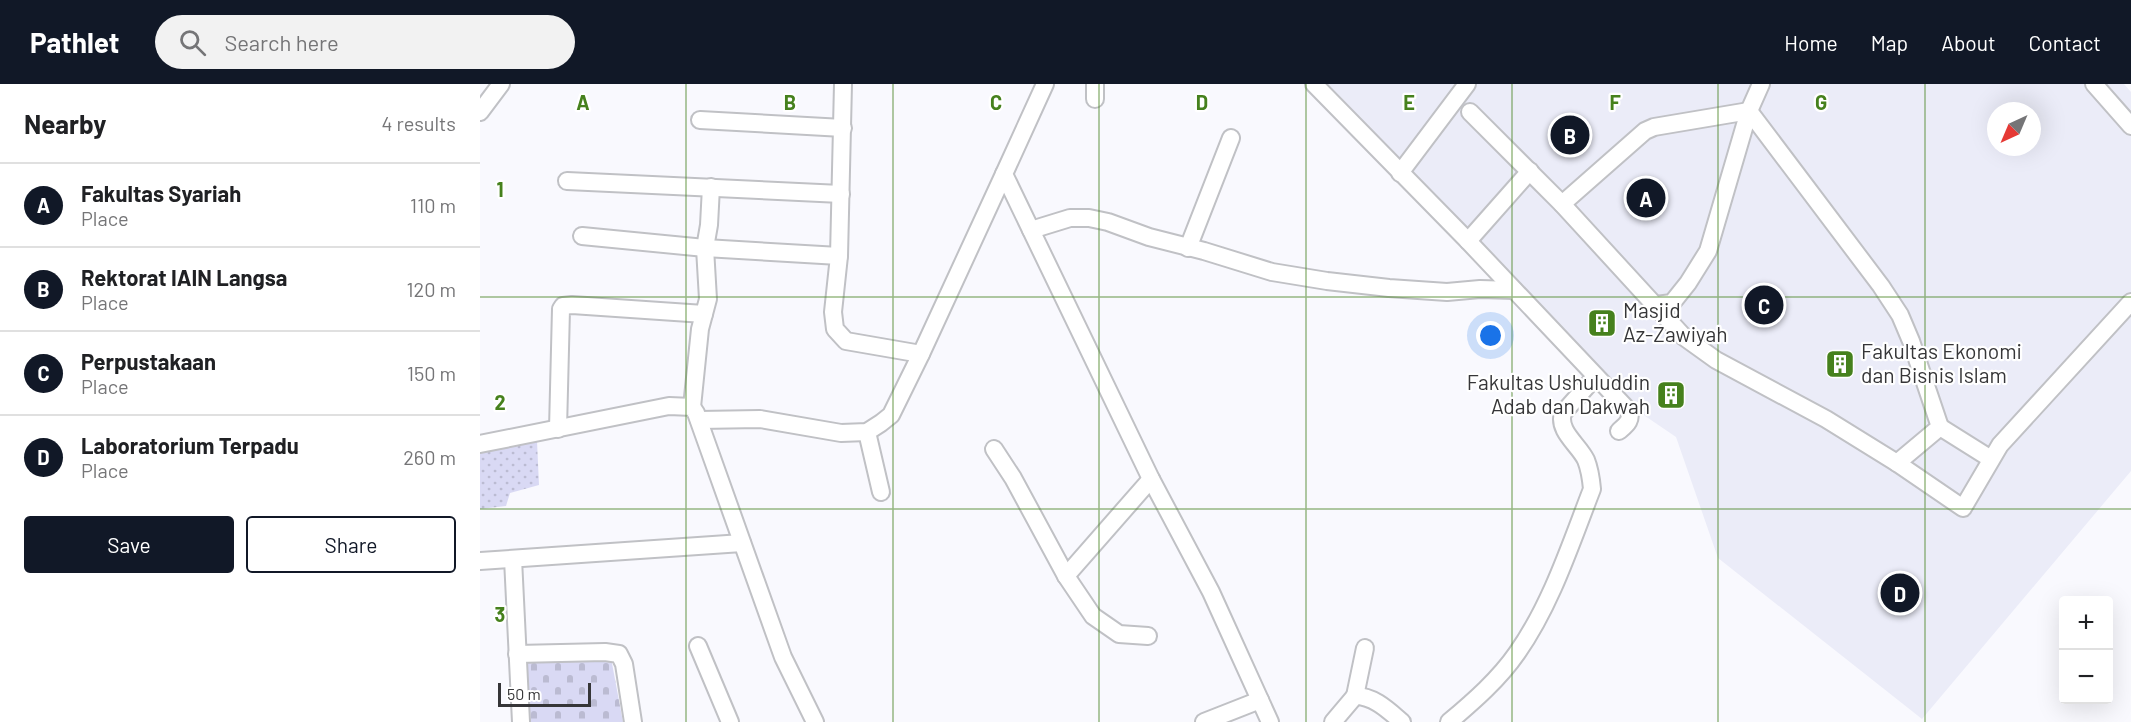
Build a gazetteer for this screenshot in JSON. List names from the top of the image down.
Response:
{
  "places": {
    "building": ["Masjid Az-Zawiyah", "Fakultas Ekonomi dan Bisnis Islam", "Fakultas Ushuluddin Adab dan Dakwah"]
  },
  "scale_bar": "50 m",
  "north": "bottom left",
  "page": {
    "header": "Pathlet",
    "search": "Search here",
    "nav": [
      "Home",
      "Map",
      "About",
      "Contact"
    ],
    "heading": ["Nearby", "4 results"],
    "pins": [
      "B",
      "A",
      "C",
      "D"
    ],
    "list": [
      {
        "mark": "A",
        "name": "Fakultas Syariah",
        "note": "Place",
        "value": "110 m"
      },
      {
        "mark": "B",
        "name": "Rektorat IAIN Langsa",
        "note": "Place",
        "value": "120 m"
      },
      {
        "mark": "C",
        "name": "Perpustakaan",
        "note": "Place",
        "value": "150 m"
      },
      {
        "mark": "D",
        "name": "Laboratorium Terpadu",
        "note": "Place",
        "value": "260 m"
      }
    ],
    "buttons": ["Save", "Share"],
    "map_buttons": ["+", "−"],
    "scale": "50 m"
  },
  "grid": {
    "columns": [
      "A",
      "B",
      "C",
      "D",
      "E",
      "F",
      "G"
    ],
    "rows": ["1", "2", "3"]
  }
}
